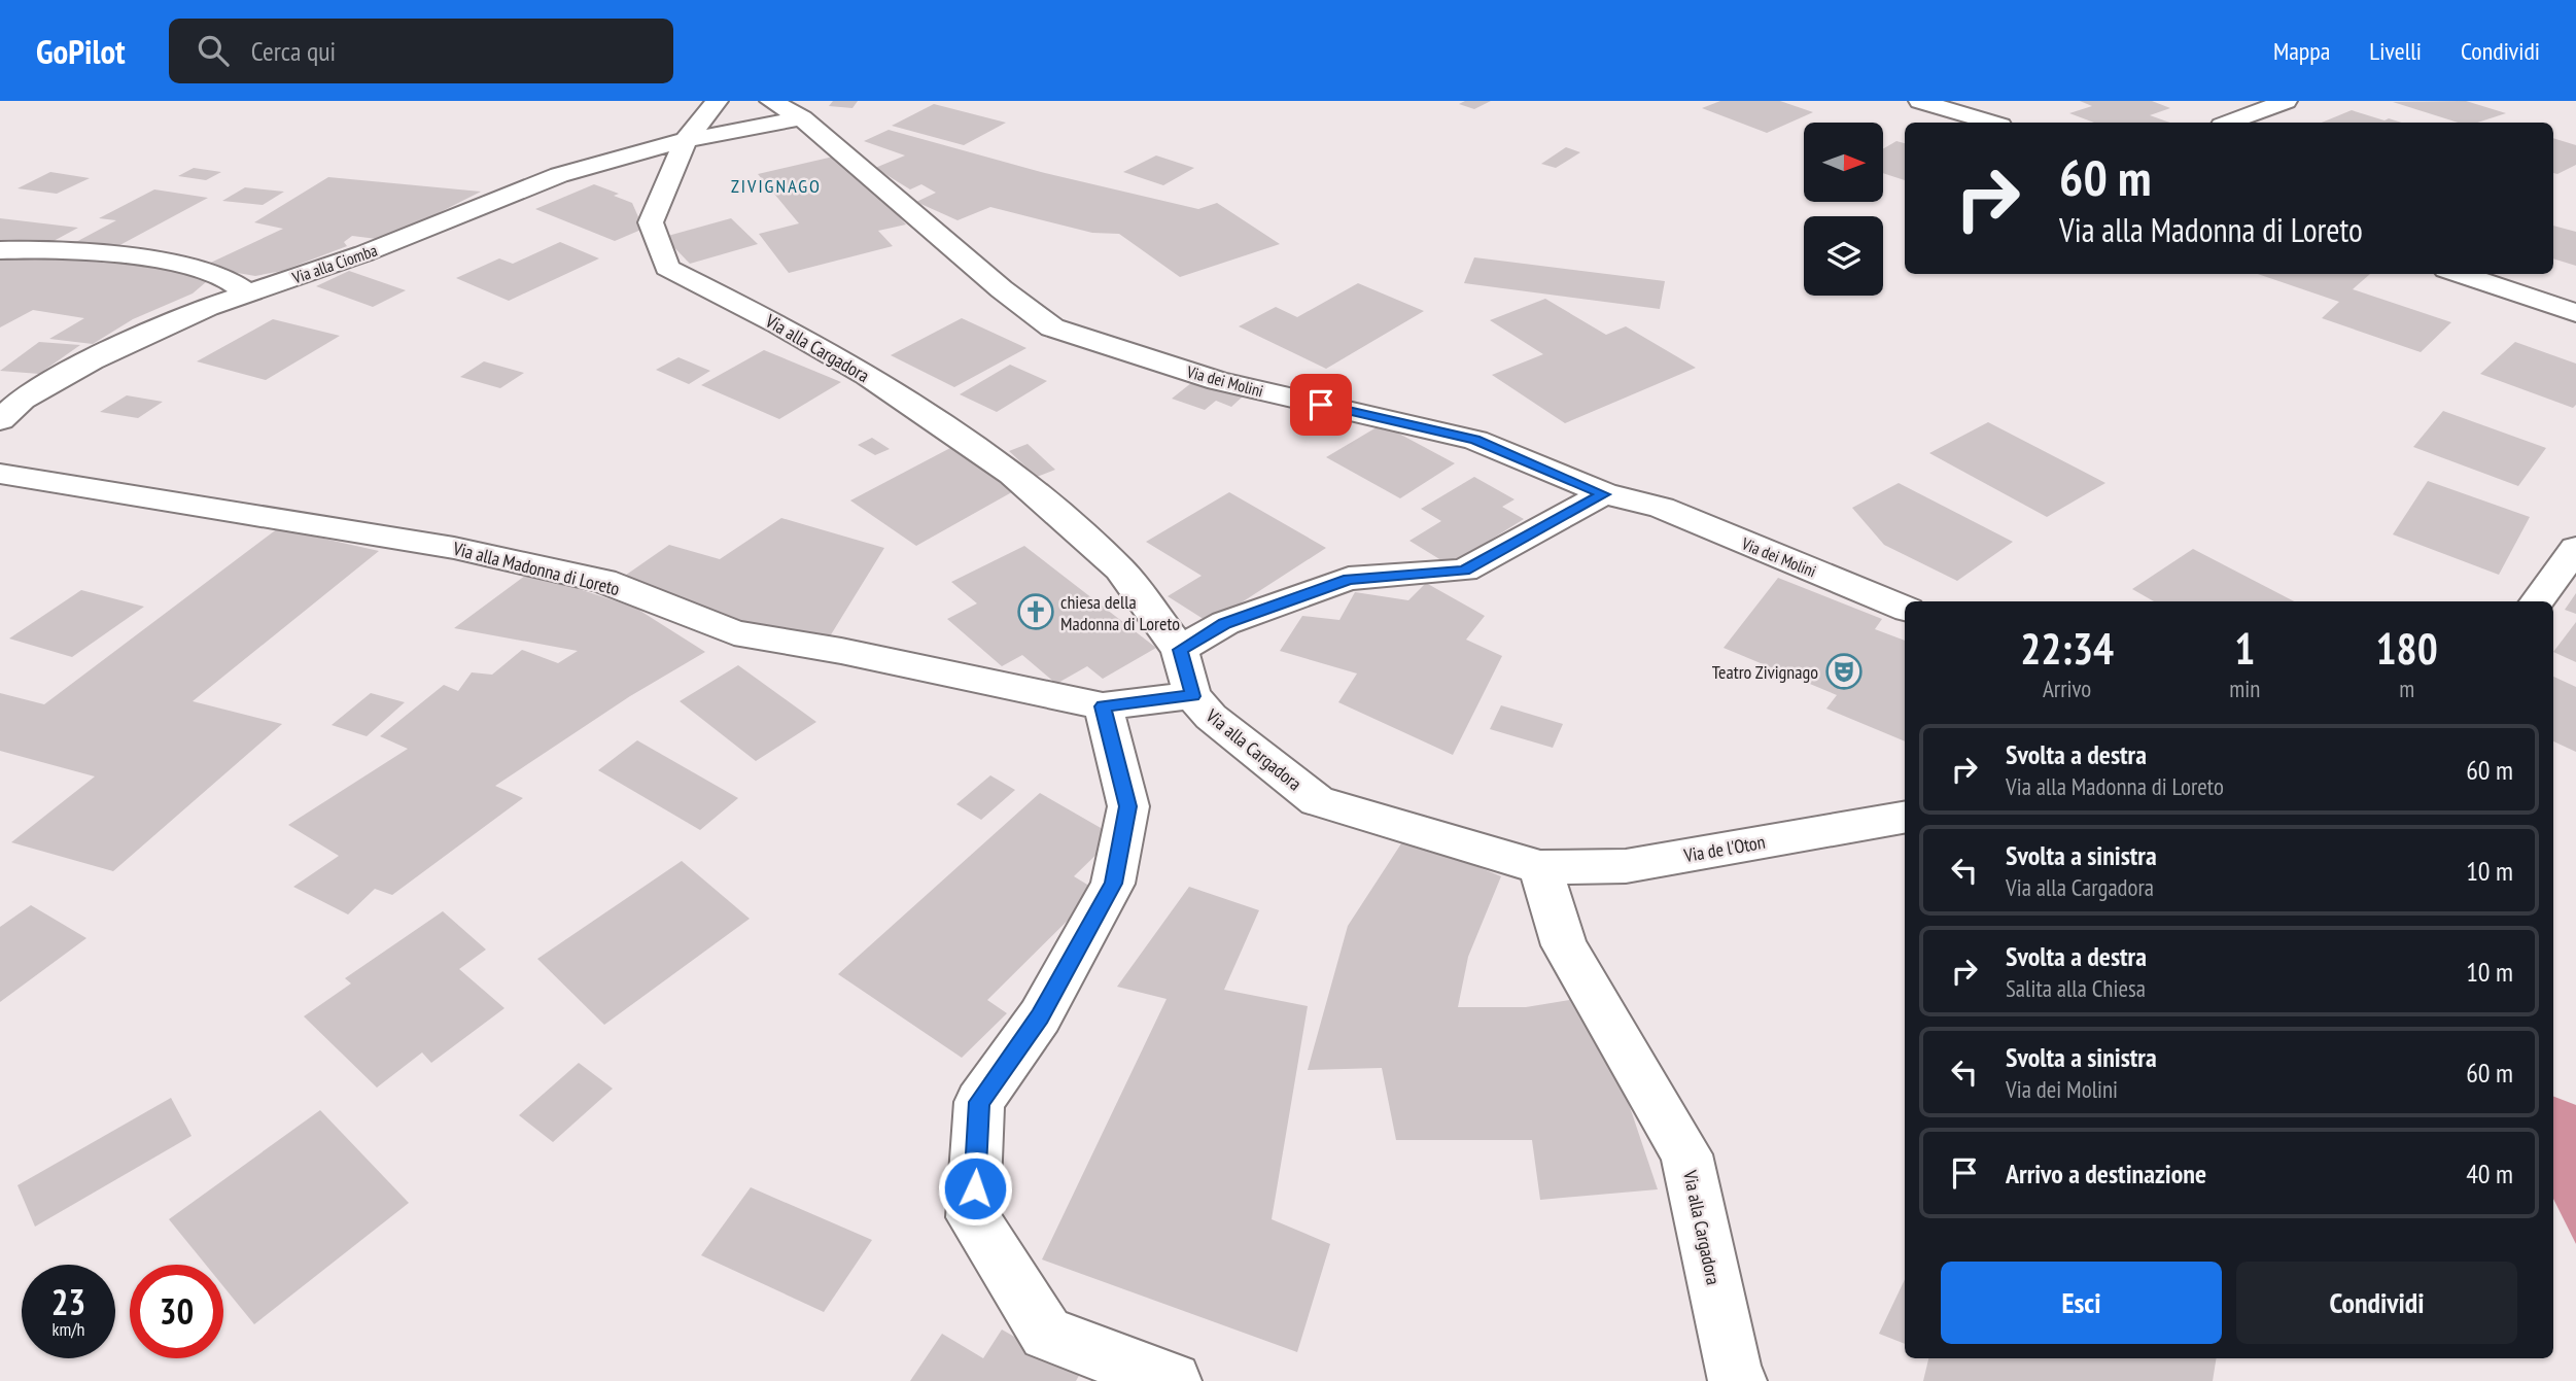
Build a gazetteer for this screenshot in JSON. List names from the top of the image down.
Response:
{
  "streets": {
    "street": [
      "Via alla Ciomba",
      "Via alla Cargadora",
      "Via dei Molini",
      "Via alla Madonna di Loreto",
      "Via de l'Oton"
    ]
  },
  "crossings": [
    ["Via alla Ciomba", "Via alla Cargadora"],
    ["Via alla Ciomba", "Via dei Molini"],
    ["Via alla Cargadora", "Via alla Madonna di Loreto"],
    ["Via alla Cargadora", "Via de l'Oton"]
  ],
  "districts": ["ZIVIGNAGO"],
  "places": {
    "church": ["chiesa della Madonna di Loreto"],
    "theatre": ["Teatro Zivignago"]
  },
  "north": "right",
  "page": {
    "header": "GoPilot",
    "search": "Cerca qui",
    "nav": ["Mappa", "Livelli", "Condividi"],
    "turn": ["60 m", "Via alla Madonna di Loreto"],
    "eta": [
      "22:34",
      "Arrivo",
      "1",
      "min",
      "180",
      "m"
    ],
    "list": [
      {
        "name": "Svolta a destra",
        "note": "Via alla Madonna di Loreto",
        "value": "60 m"
      },
      {
        "name": "Svolta a sinistra",
        "note": "Via alla Cargadora",
        "value": "10 m"
      },
      {
        "name": "Svolta a destra",
        "note": "Salita alla Chiesa",
        "value": "10 m"
      },
      {
        "name": "Svolta a sinistra",
        "note": "Via dei Molini",
        "value": "60 m"
      },
      {
        "name": "Arrivo a destinazione",
        "value": "40 m"
      }
    ],
    "buttons": ["Esci", "Condividi"],
    "speed": "23 km/h",
    "limit": "30"
  }
}
